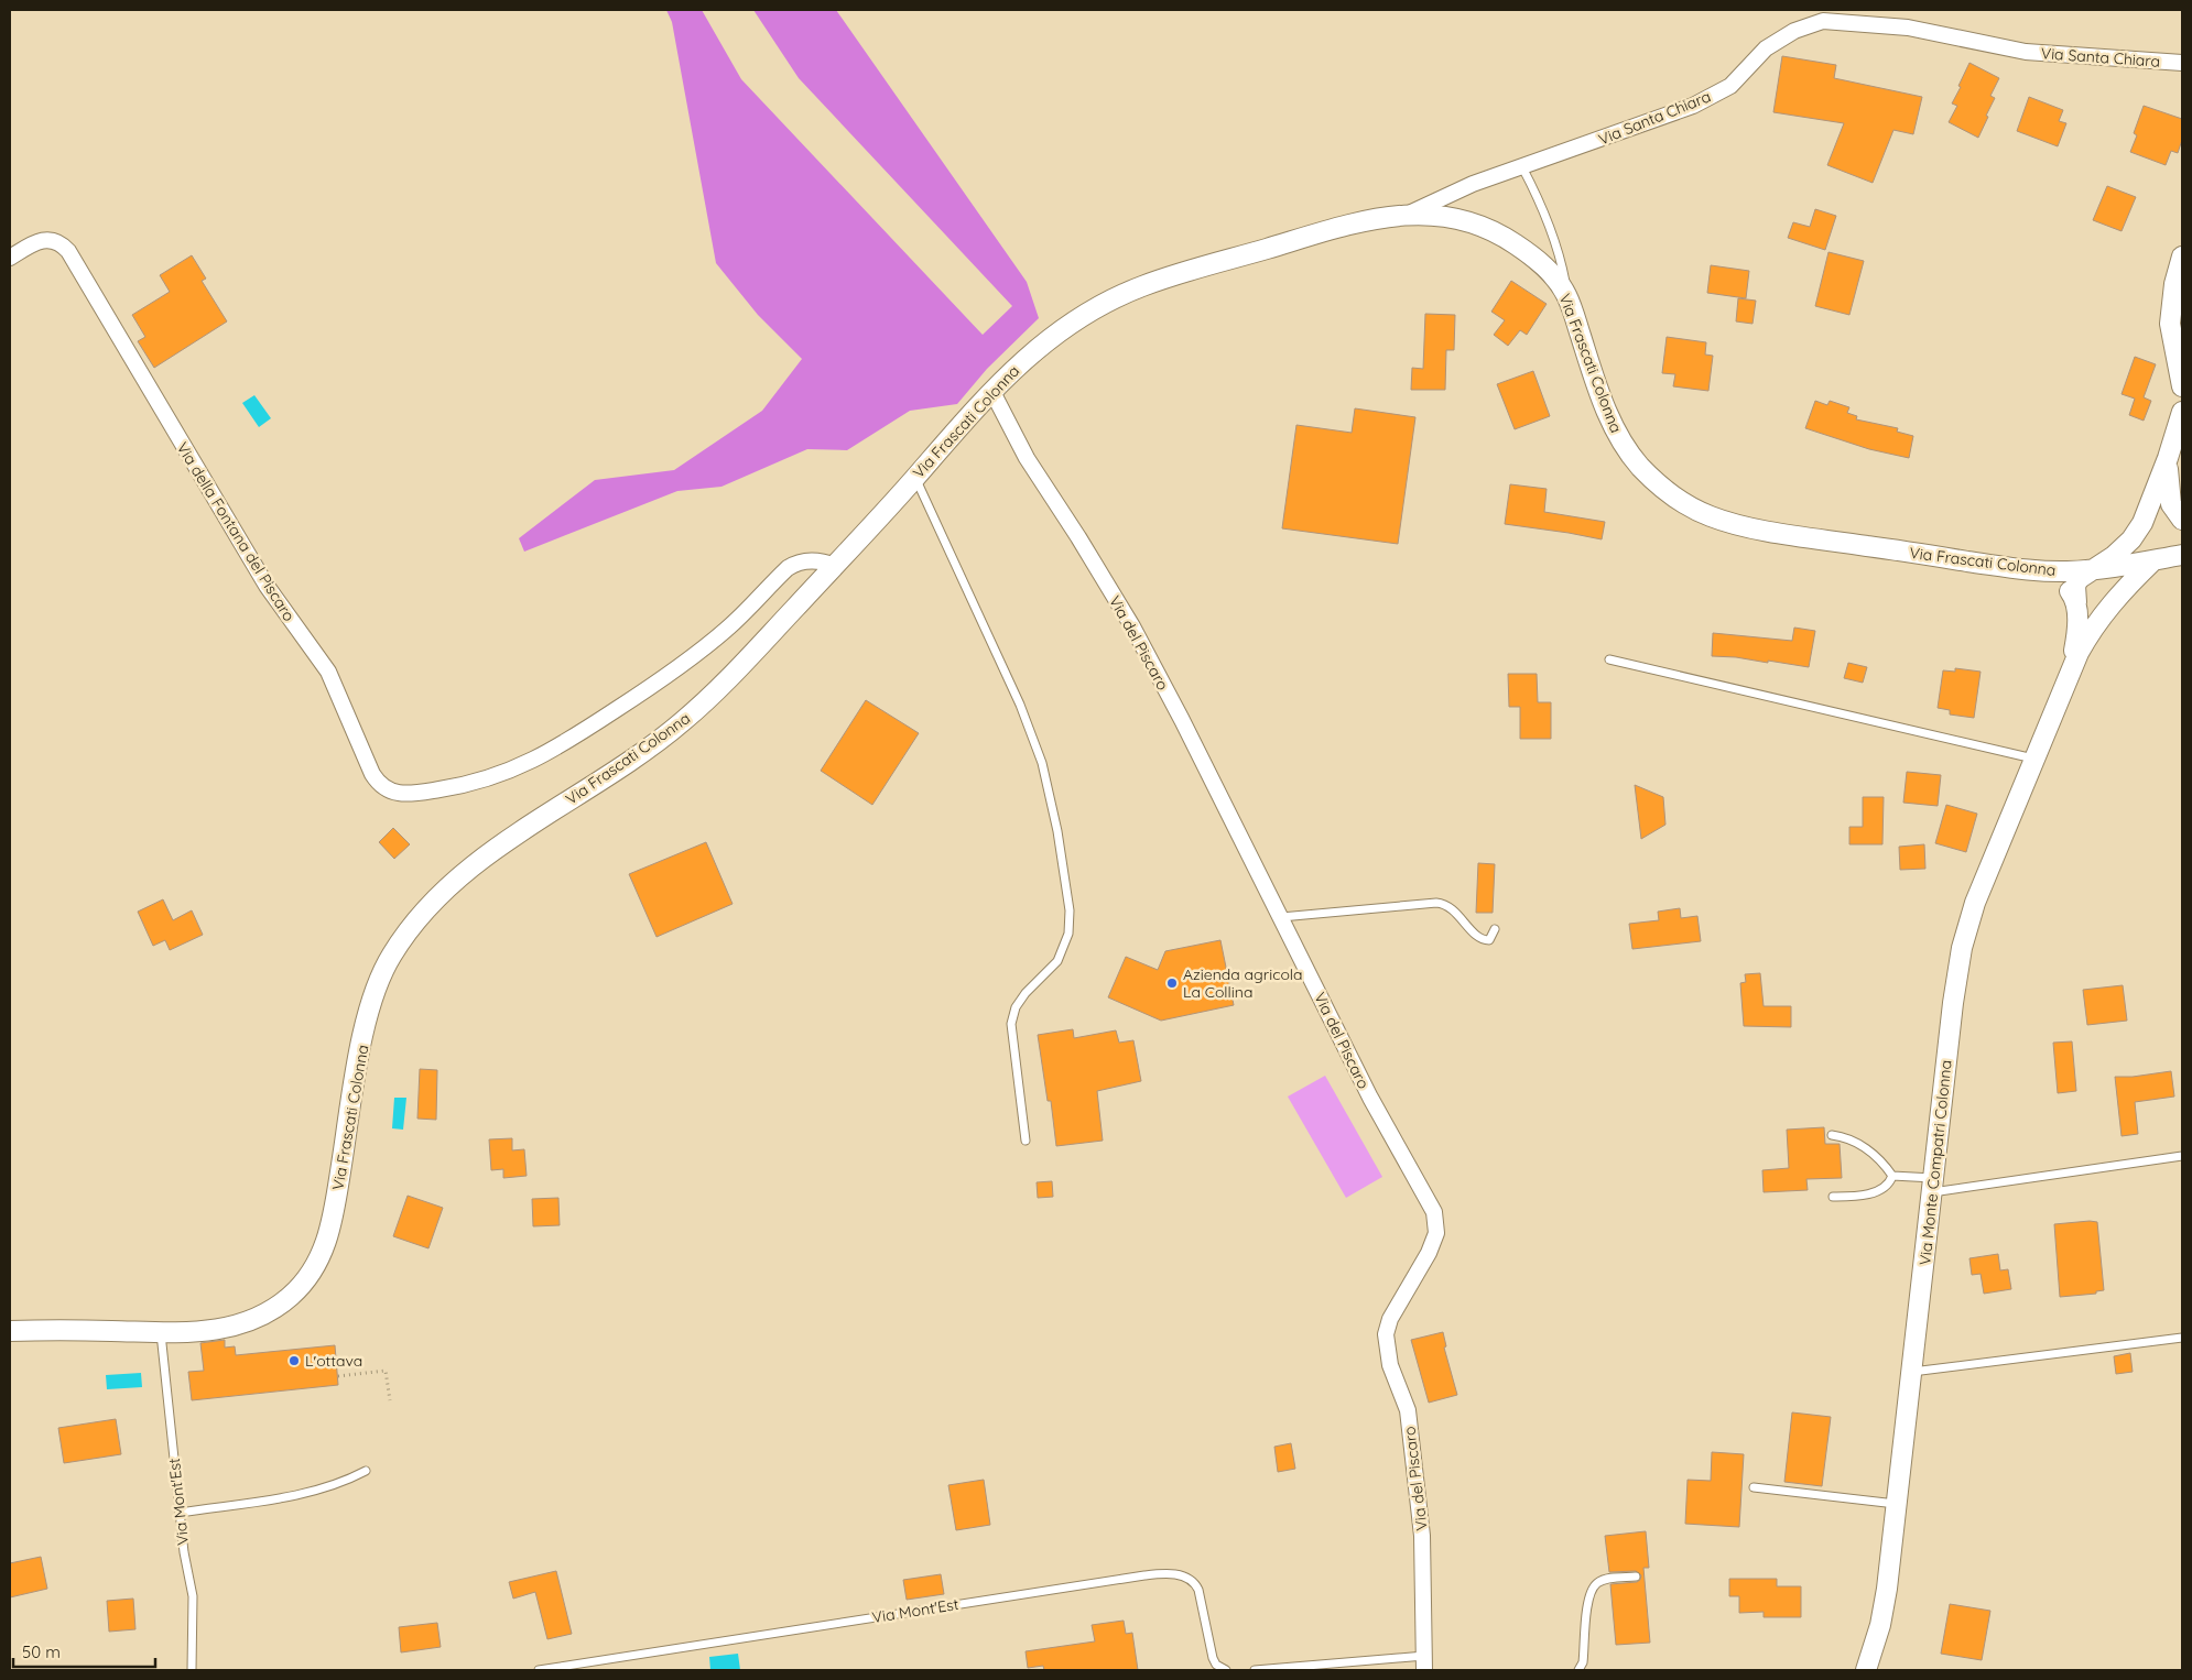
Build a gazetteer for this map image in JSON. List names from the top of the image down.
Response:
{
  "streets": {
    "street": [
      "Via Santa Chiara",
      "Via Frascati Colonna",
      "Via della Fontana del Piscaro",
      "Via del Piscaro",
      "Via Monte Compatri Colonna"
    ],
    "lane": ["Via Mont'Est"]
  },
  "crossings": [
    ["Via Santa Chiara", "Via Frascati Colonna"],
    ["Via Frascati Colonna", "Via della Fontana del Piscaro"],
    ["Via Frascati Colonna", "Via del Piscaro"],
    ["Via Frascati Colonna", "Via Mont'Est"]
  ],
  "places": ["Azienda agricola La Collina", "L'ottava"],
  "scale_bar": "50 m"
}
